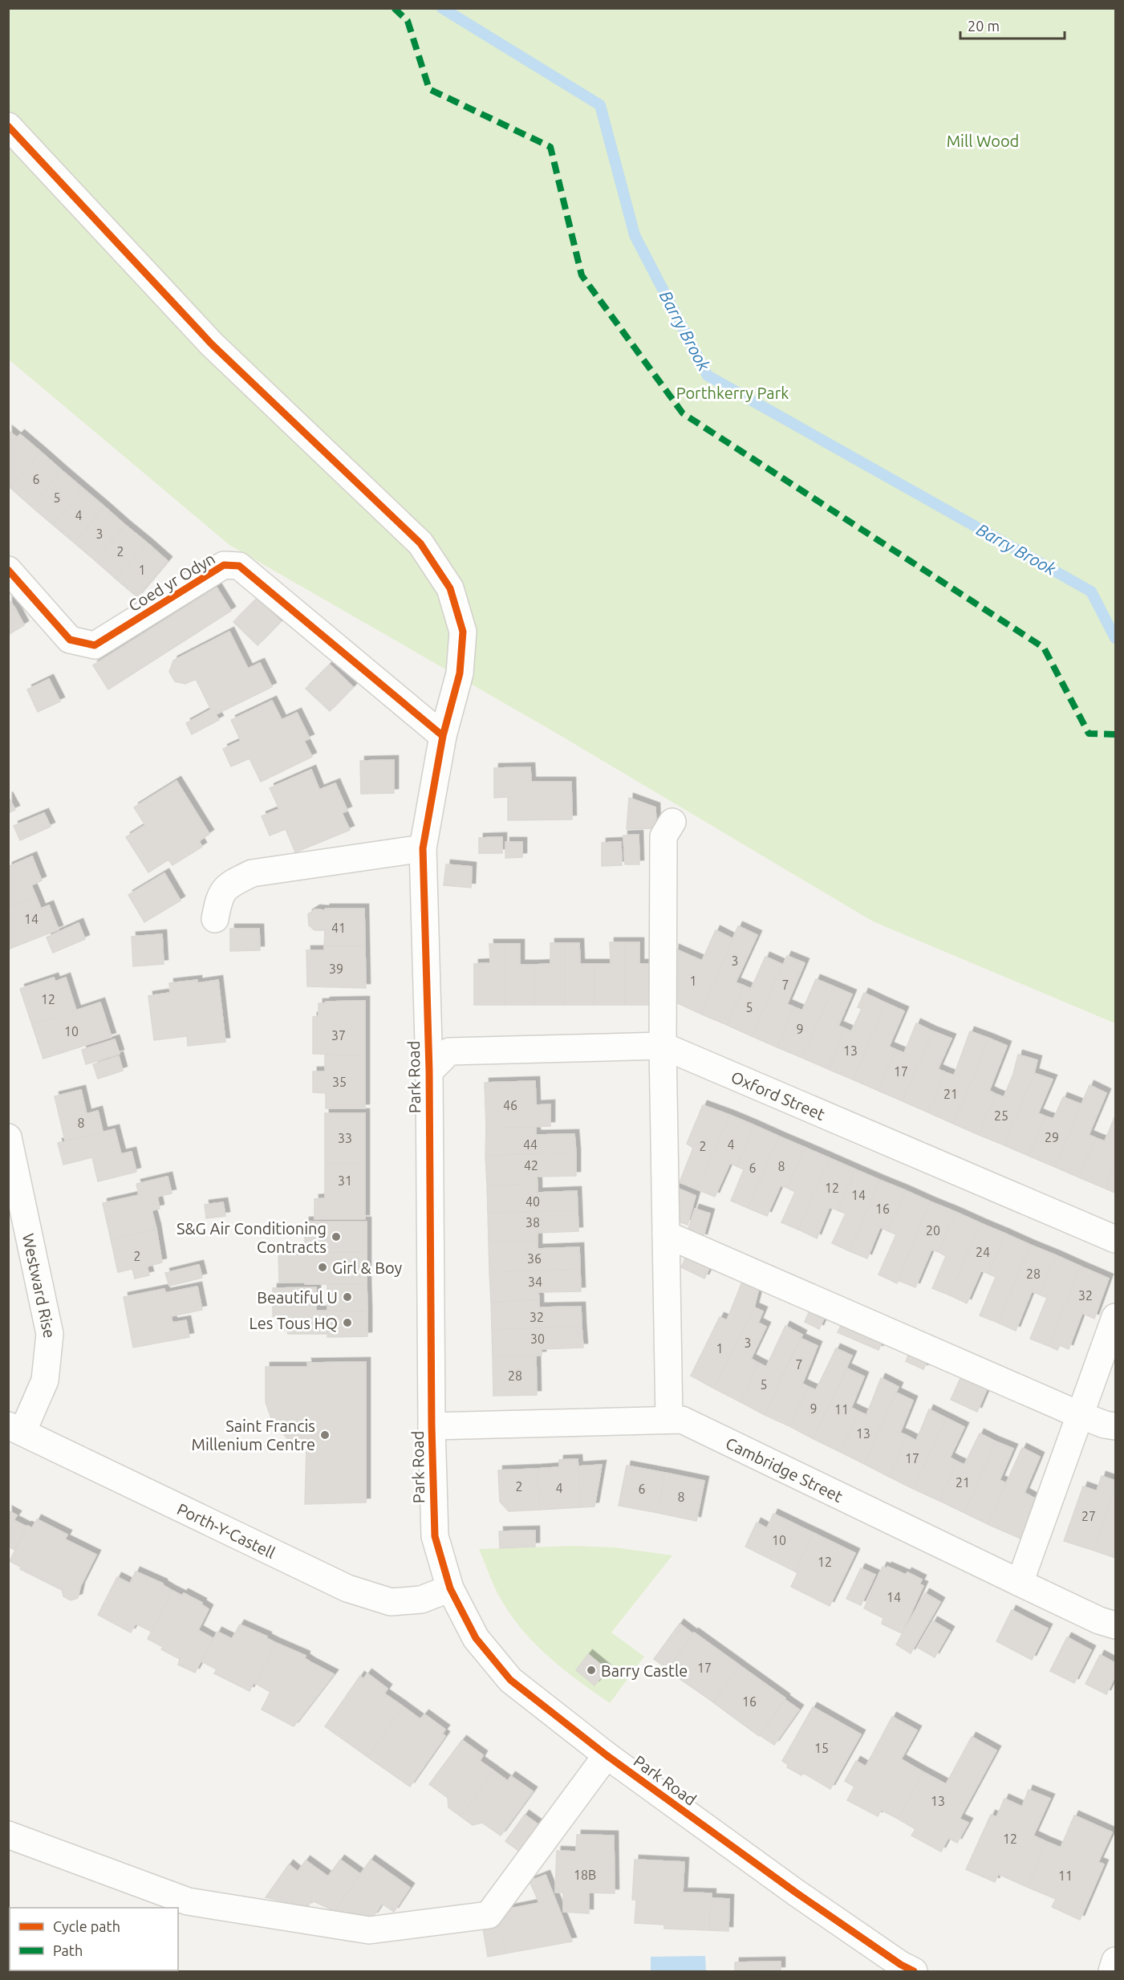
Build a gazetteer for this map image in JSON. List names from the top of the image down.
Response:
{
  "streets": {
    "street": [
      "Coed yr Odyn",
      "Park Road",
      "Oxford Street",
      "Westward Rise",
      "Cambridge Street",
      "Porth-Y-Castell"
    ]
  },
  "crossings": [
    ["Coed yr Odyn", "Park Road"],
    ["Park Road", "Oxford Street"],
    ["Park Road", "Cambridge Street"],
    ["Park Road", "Porth-Y-Castell"],
    ["Westward Rise", "Porth-Y-Castell"]
  ],
  "water": ["Barry Brook"],
  "parks": ["Mill Wood", "Porthkerry Park"],
  "places": [
    "S&G Air Conditioning Contracts",
    "Girl & Boy",
    "Beautiful U",
    "Les Tous HQ",
    "Saint Francis Millenium Centre",
    "Barry Castle"
  ],
  "house_numbers": [
    "6",
    "5",
    "4",
    "3",
    "2",
    "1",
    "14",
    "41",
    "3",
    "39",
    "1",
    "7",
    "12",
    "5",
    "9",
    "10",
    "37",
    "13",
    "17",
    "35",
    "21",
    "46",
    "25",
    "8",
    "29",
    "33",
    "44",
    "4",
    "2",
    "42",
    "8",
    "6",
    "31",
    "12",
    "14",
    "40",
    "16",
    "38",
    "20",
    "24",
    "2",
    "36",
    "28",
    "34",
    "32",
    "32",
    "30",
    "3",
    "1",
    "7",
    "28",
    "5",
    "9",
    "11",
    "13",
    "17",
    "21",
    "2",
    "4",
    "6",
    "8",
    "27",
    "10",
    "12",
    "14",
    "17",
    "16",
    "15",
    "13",
    "12",
    "18B",
    "11"
  ],
  "legend": ["Cycle path", "Path"],
  "scale_bar": "20 m"
}
